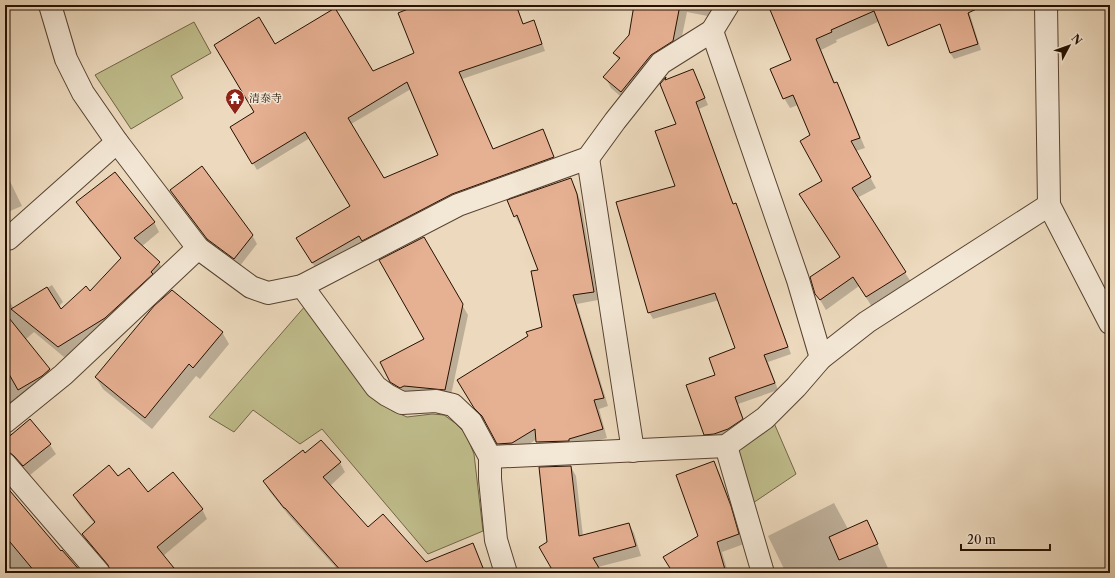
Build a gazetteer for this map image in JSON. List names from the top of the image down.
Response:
{
  "places": {
    "temple": ["清泰寺"]
  },
  "scale_bar": "20 m",
  "north": "top right"
}
